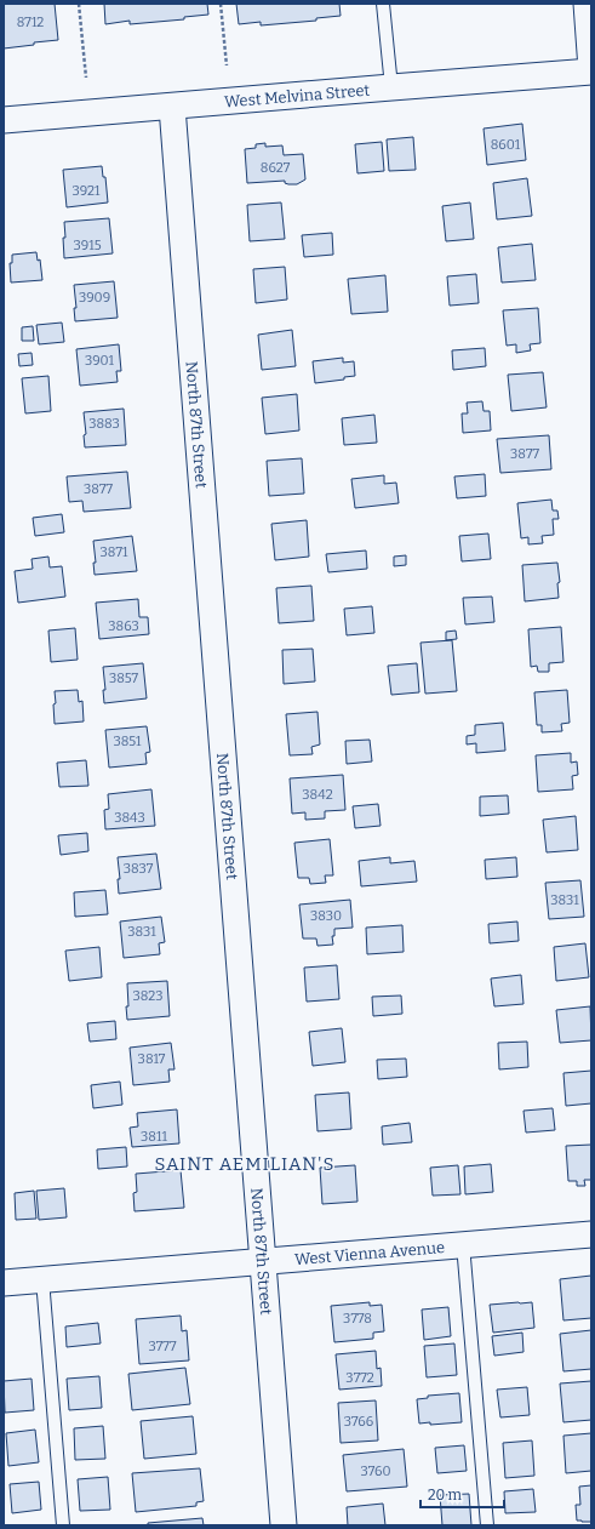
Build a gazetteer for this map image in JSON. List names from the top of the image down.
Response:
{
  "streets": {
    "street": ["West Melvina Street", "North 87th Street", "West Vienna Avenue"]
  },
  "crossings": [
    ["West Melvina Street", "North 87th Street"],
    ["North 87th Street", "West Vienna Avenue"]
  ],
  "districts": ["SAINT AEMILIAN'S"],
  "house_numbers": [
    "8712",
    "8601",
    "8627",
    "3921",
    "3915",
    "3909",
    "3901",
    "3883",
    "3877",
    "3877",
    "3871",
    "3863",
    "3857",
    "3851",
    "3842",
    "3843",
    "3837",
    "3831",
    "3830",
    "3831",
    "3823",
    "3817",
    "3811",
    "3778",
    "3777",
    "3772",
    "3766",
    "3760"
  ],
  "scale_bar": "20 m"
}
